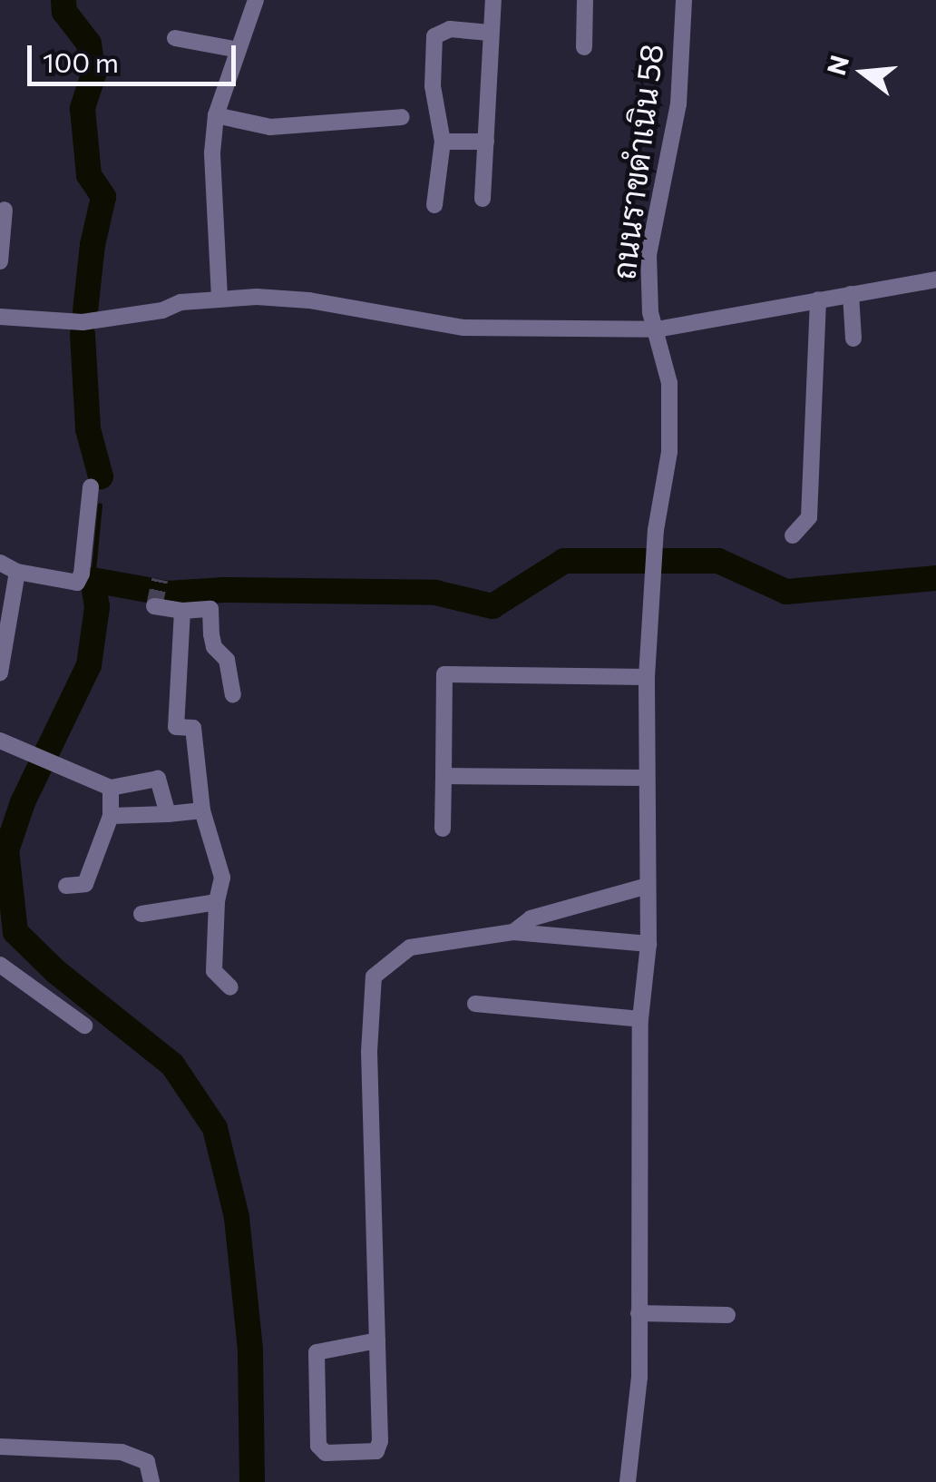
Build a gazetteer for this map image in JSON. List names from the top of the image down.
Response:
{
  "streets": {
    "street": ["ถนนราขดำเนิน 58"]
  },
  "scale_bar": "100 m",
  "north": "left"
}
